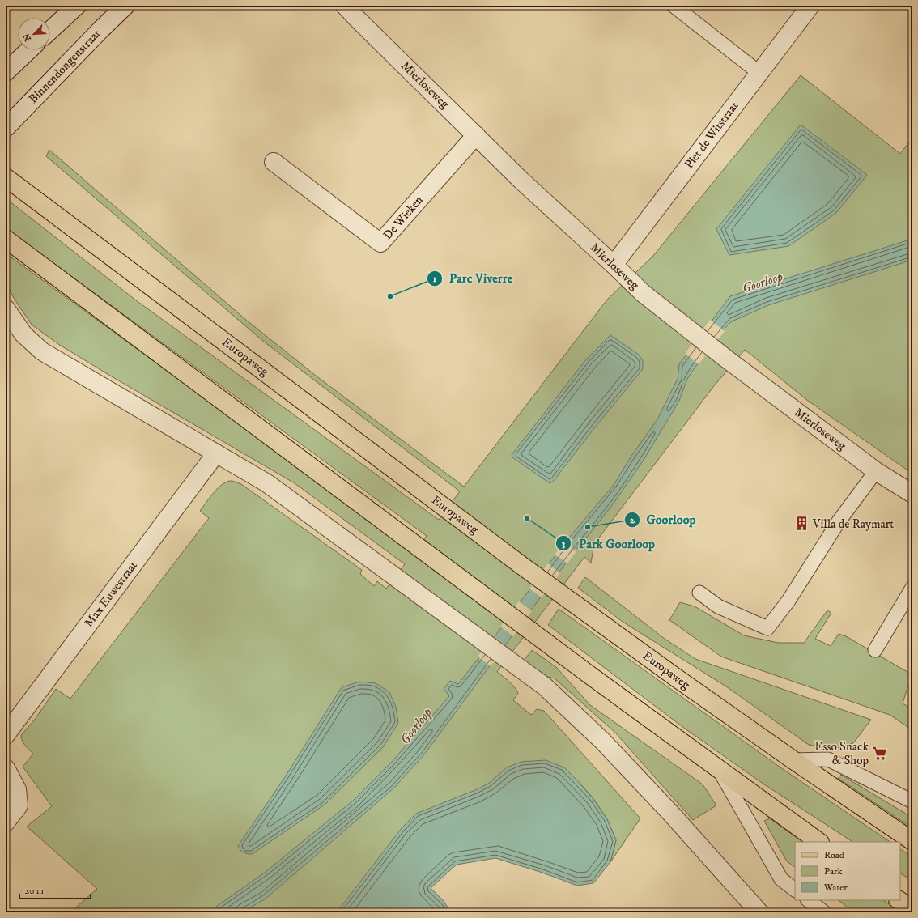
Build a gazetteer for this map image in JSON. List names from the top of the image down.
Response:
{
  "streets": {
    "main road": ["Europaweg"],
    "street": [
      "Binnendongenstraat",
      "Mierloseweg",
      "Piet de Witstraat",
      "De Wieken",
      "Max Euwestraat"
    ]
  },
  "crossings": [
    ["Mierloseweg", "Piet de Witstraat"],
    ["Mierloseweg", "De Wieken"]
  ],
  "water": ["Goorloop"],
  "places": {
    "other": ["Parc Viverre", "Park Goorloop", "Goorloop"],
    "building": ["Villa de Raymart"],
    "supermarket": ["Esso Snack & Shop"]
  },
  "legend": ["Road", "Park", "Water"],
  "scale_bar": "20 m",
  "north": "bottom left"
}
